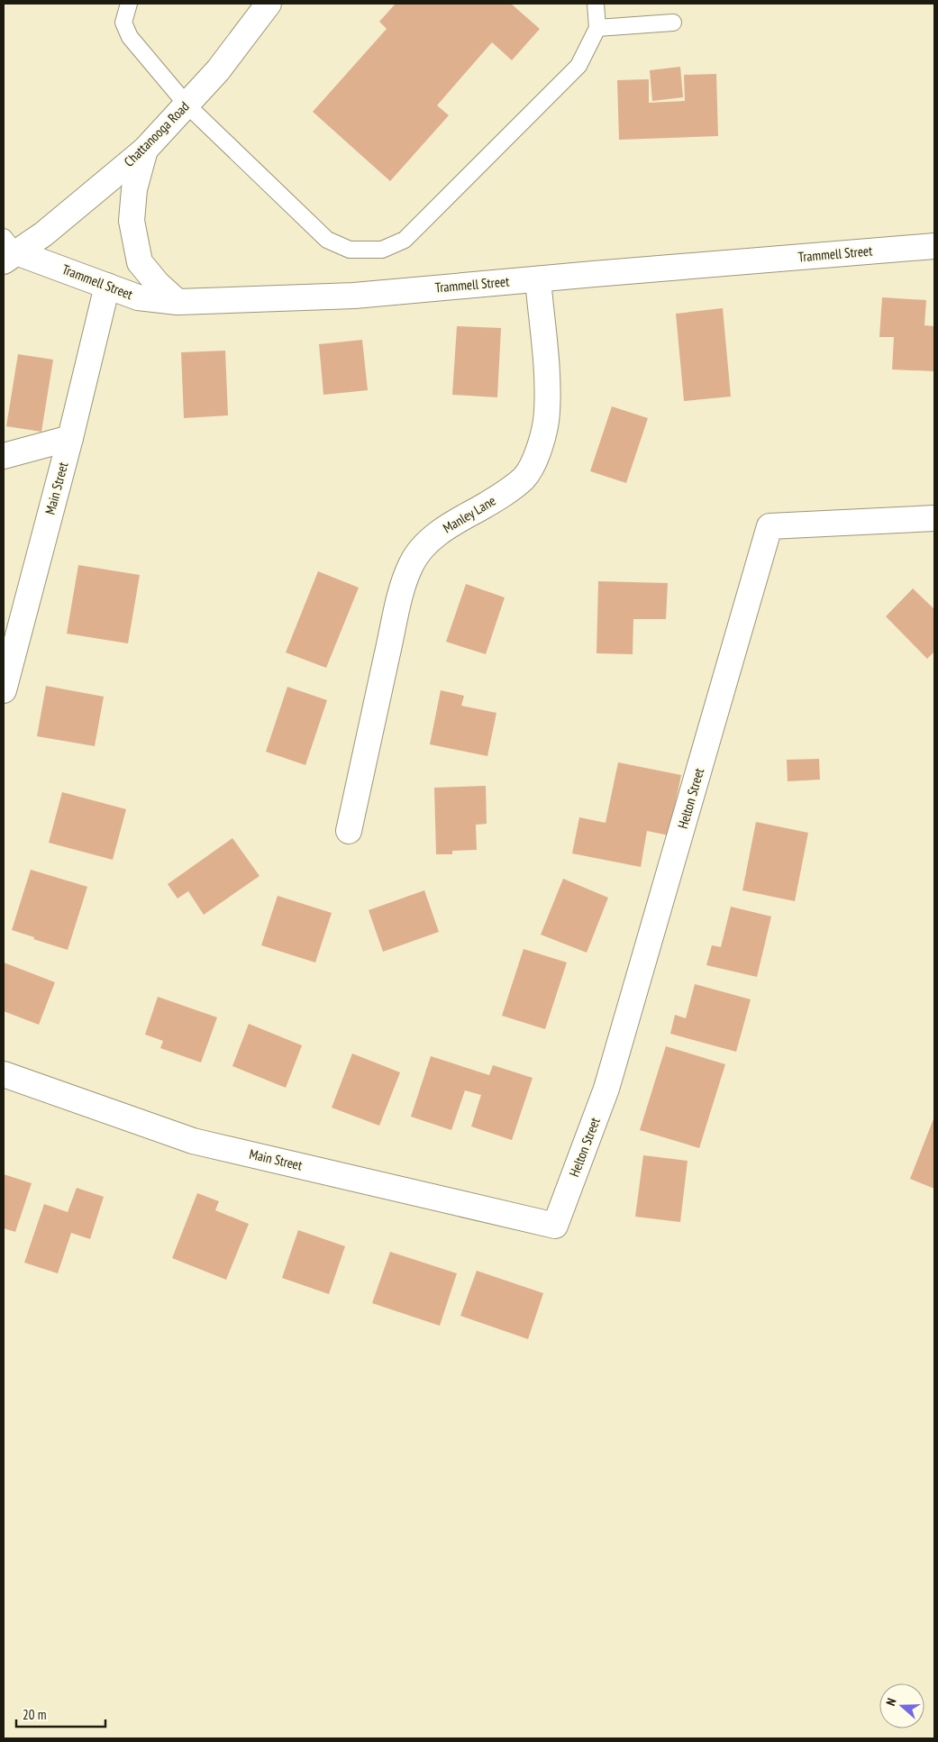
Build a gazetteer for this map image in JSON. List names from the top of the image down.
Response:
{
  "streets": {
    "street": [
      "Chattanooga Road",
      "Trammell Street",
      "Main Street",
      "Manley Lane",
      "Helton Street"
    ]
  },
  "crossings": [
    ["Chattanooga Road", "Trammell Street"],
    ["Trammell Street", "Main Street"],
    ["Trammell Street", "Manley Lane"],
    ["Main Street", "Helton Street"]
  ],
  "scale_bar": "20 m",
  "north": "left"
}
